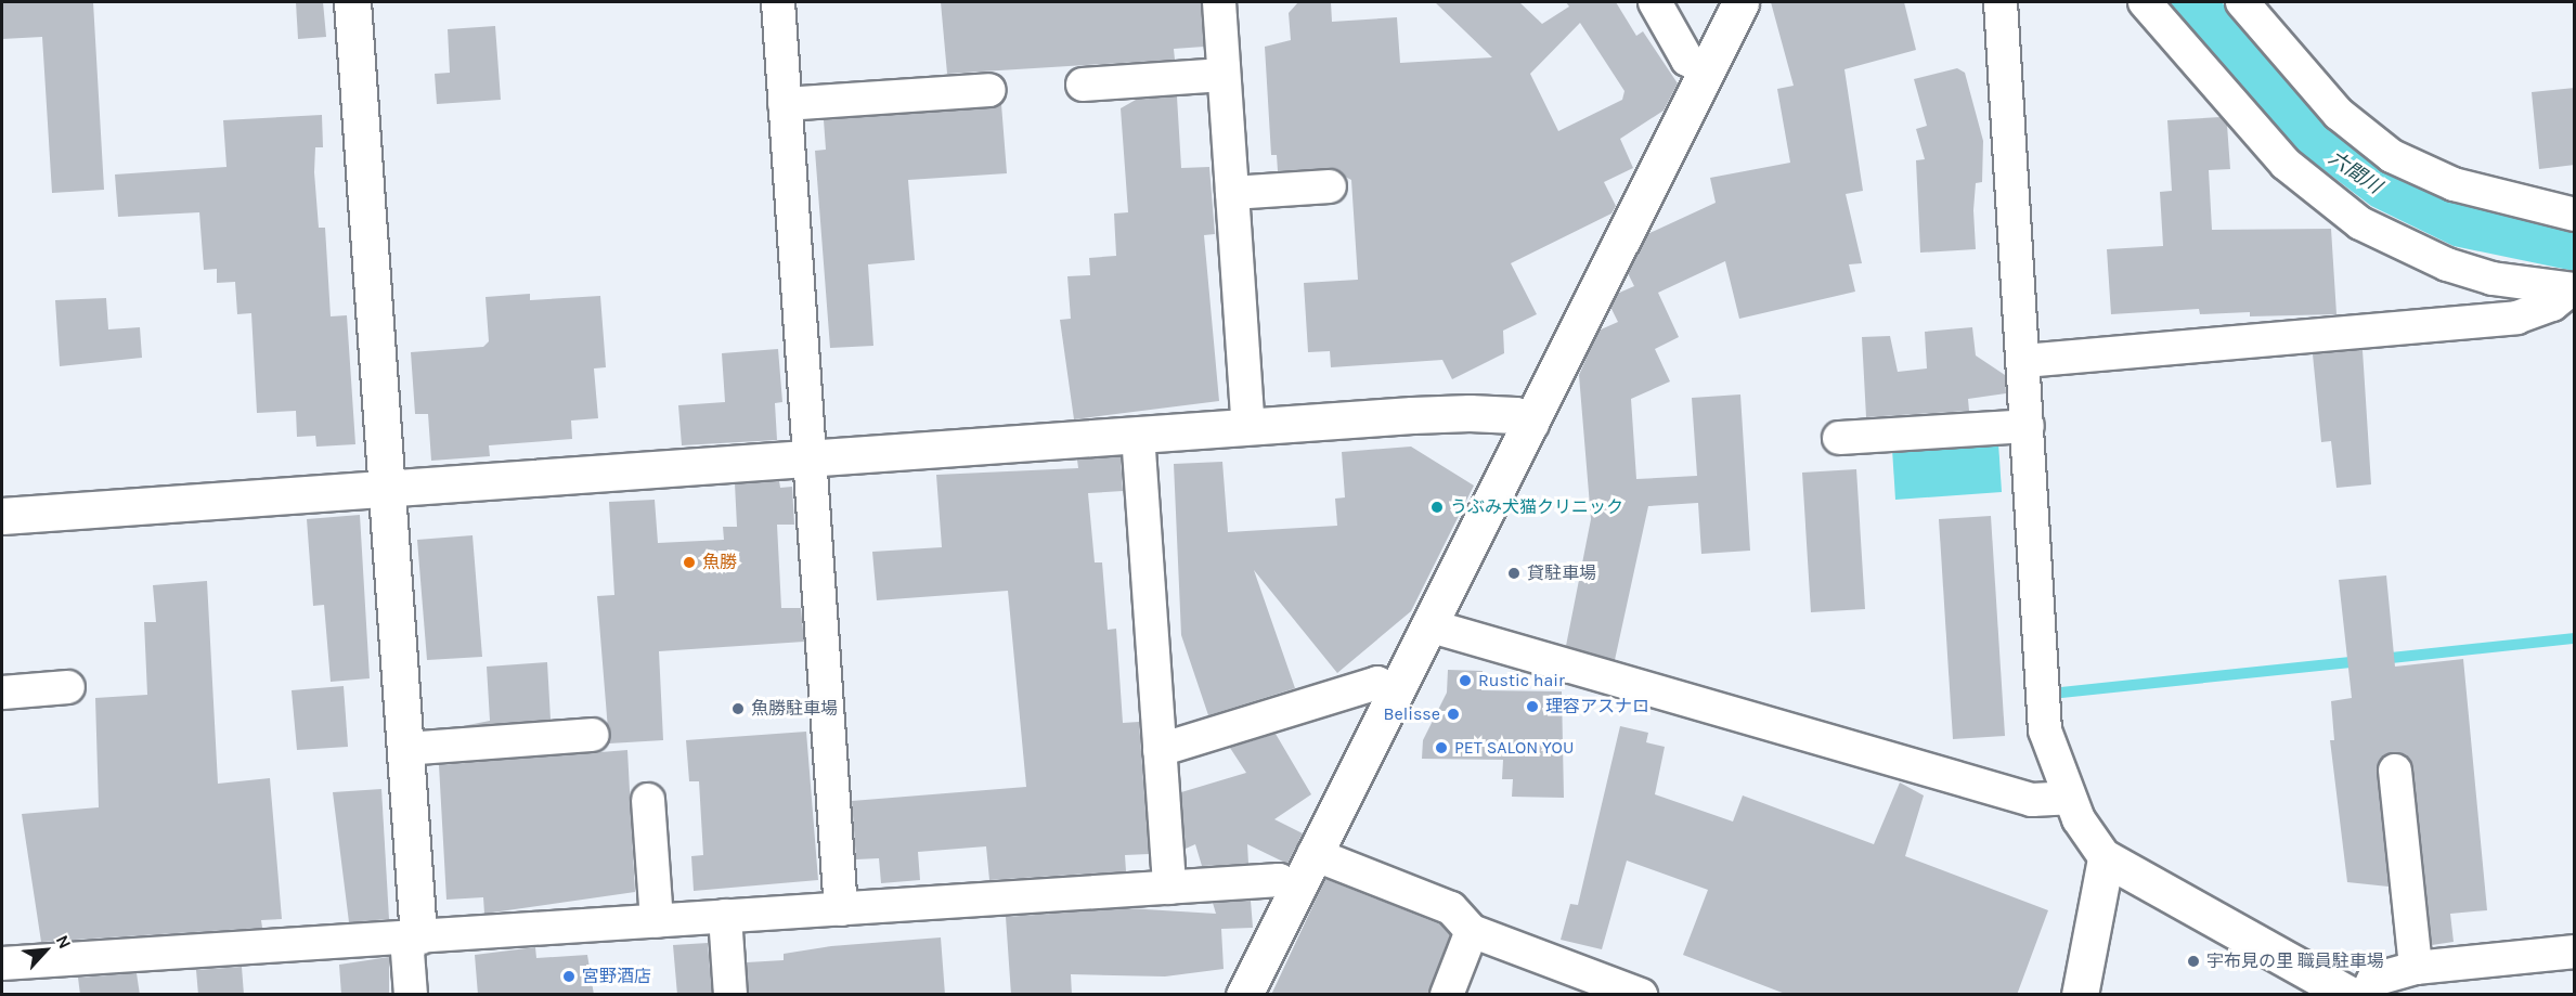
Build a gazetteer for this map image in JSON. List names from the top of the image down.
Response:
{
  "water": ["六間川"],
  "places": [
    "うぶみ犬猫クリニック",
    "魚勝",
    "貸駐車場",
    "Rustic hair",
    "理容アスナロ",
    "魚勝駐車場",
    "Belisse",
    "PET SALON YOU",
    "宇布見の里 職員駐車場",
    "宮野酒店"
  ],
  "north": "top right"
}
